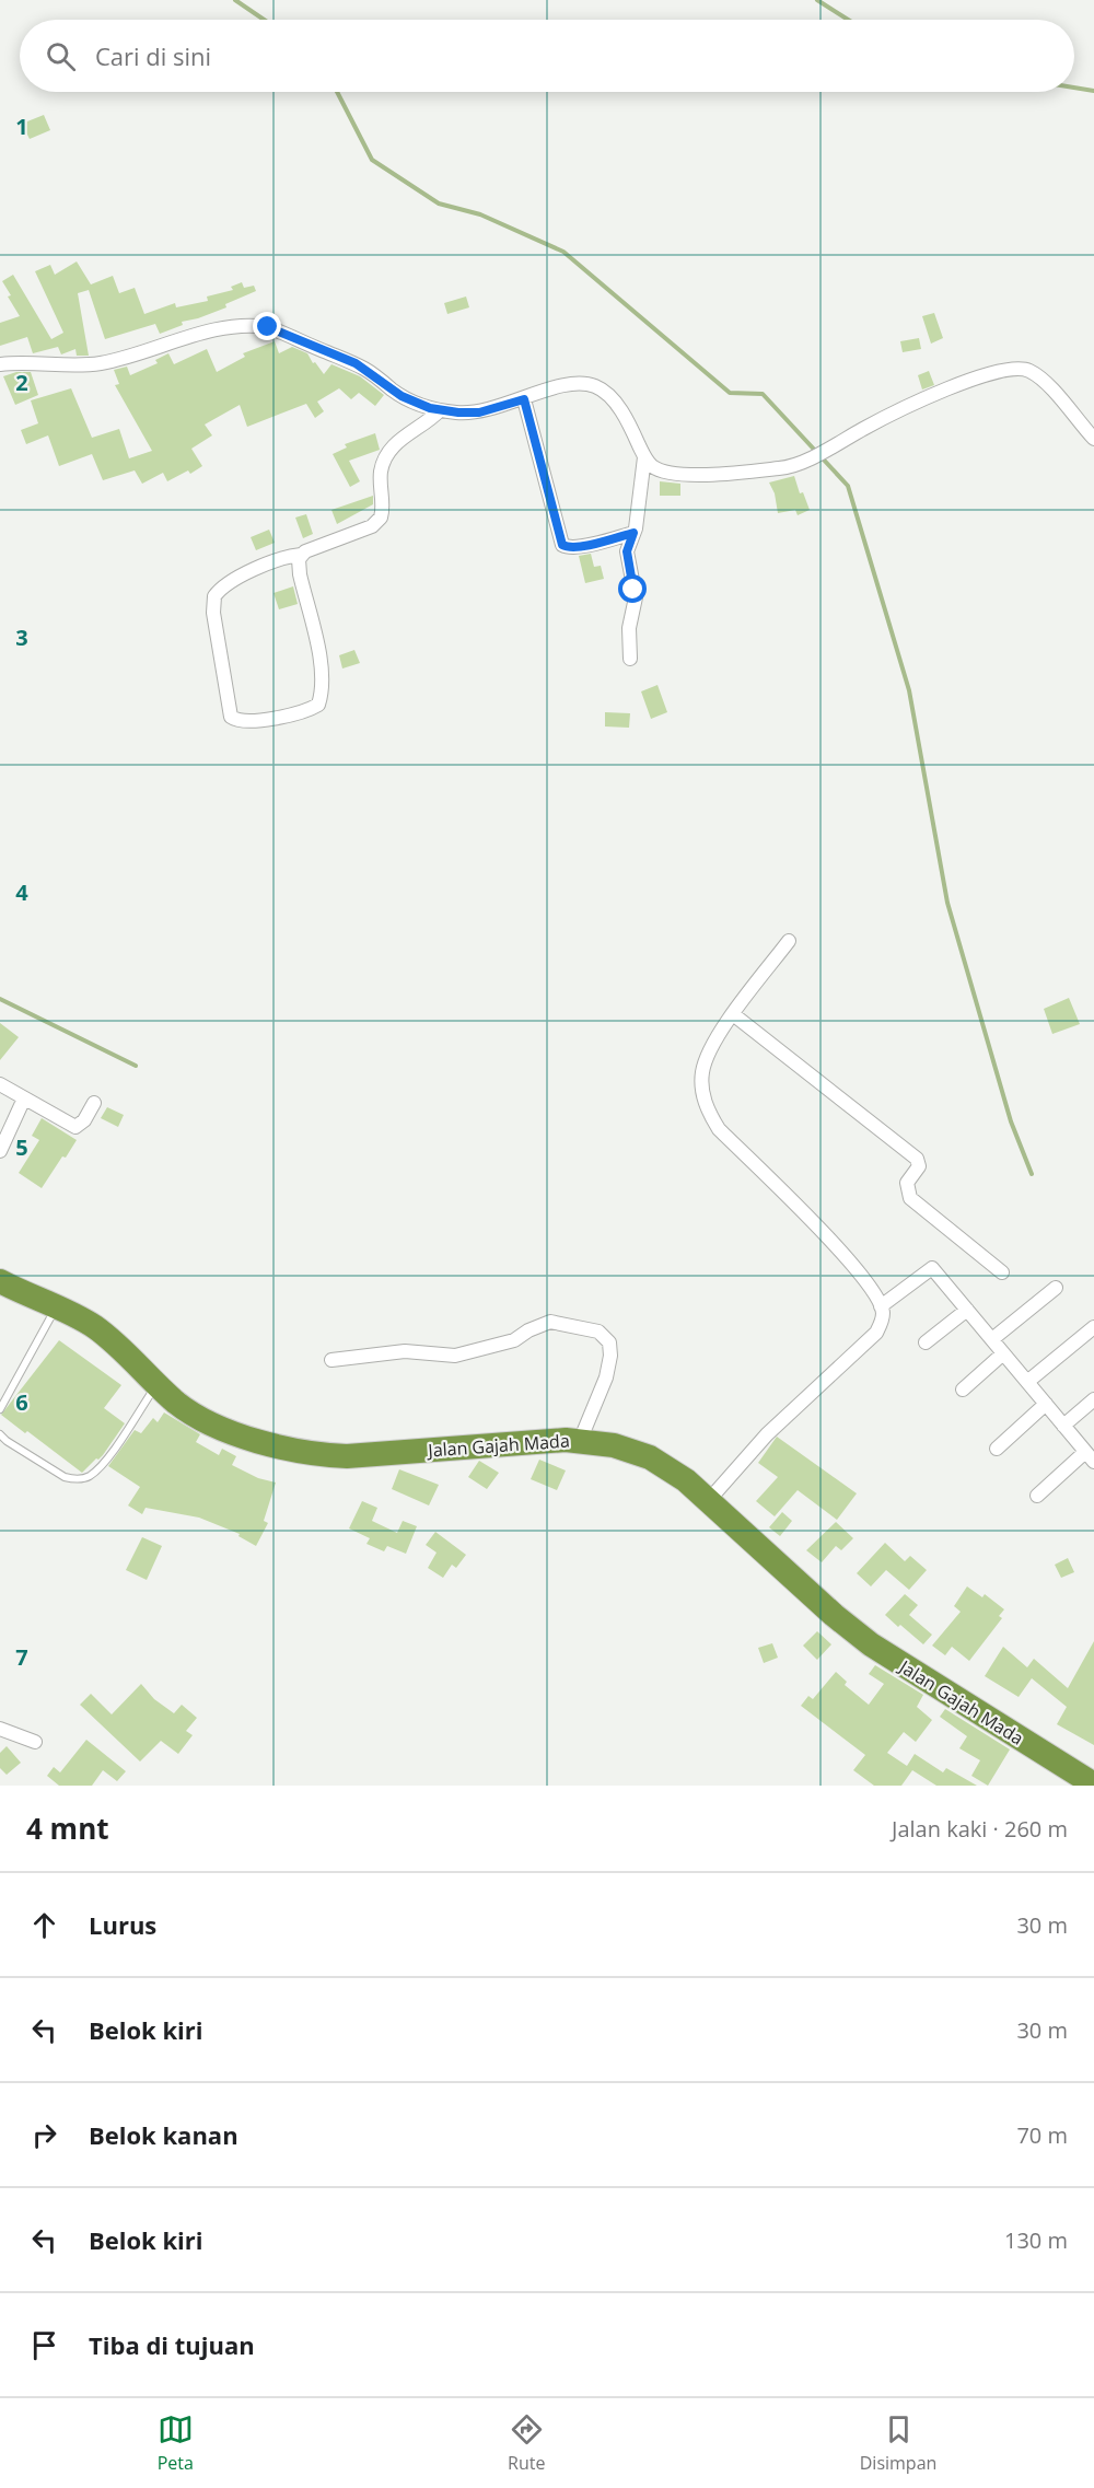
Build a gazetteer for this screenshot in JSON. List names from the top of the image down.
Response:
{
  "streets": {
    "highway": ["Jalan Gajah Mada"]
  },
  "page": {
    "search": "Cari di sini",
    "heading": ["4 mnt", "Jalan kaki · 260 m"],
    "list": [
      ["Lurus", "30 m"],
      ["Belok kiri", "30 m"],
      ["Belok kanan", "70 m"],
      ["Belok kiri", "130 m"],
      "Tiba di tujuan"
    ],
    "nav": ["Peta", "Rute", "Disimpan"]
  },
  "grid": {
    "rows": [
      "1",
      "2",
      "3",
      "4",
      "5",
      "6",
      "7"
    ]
  }
}
